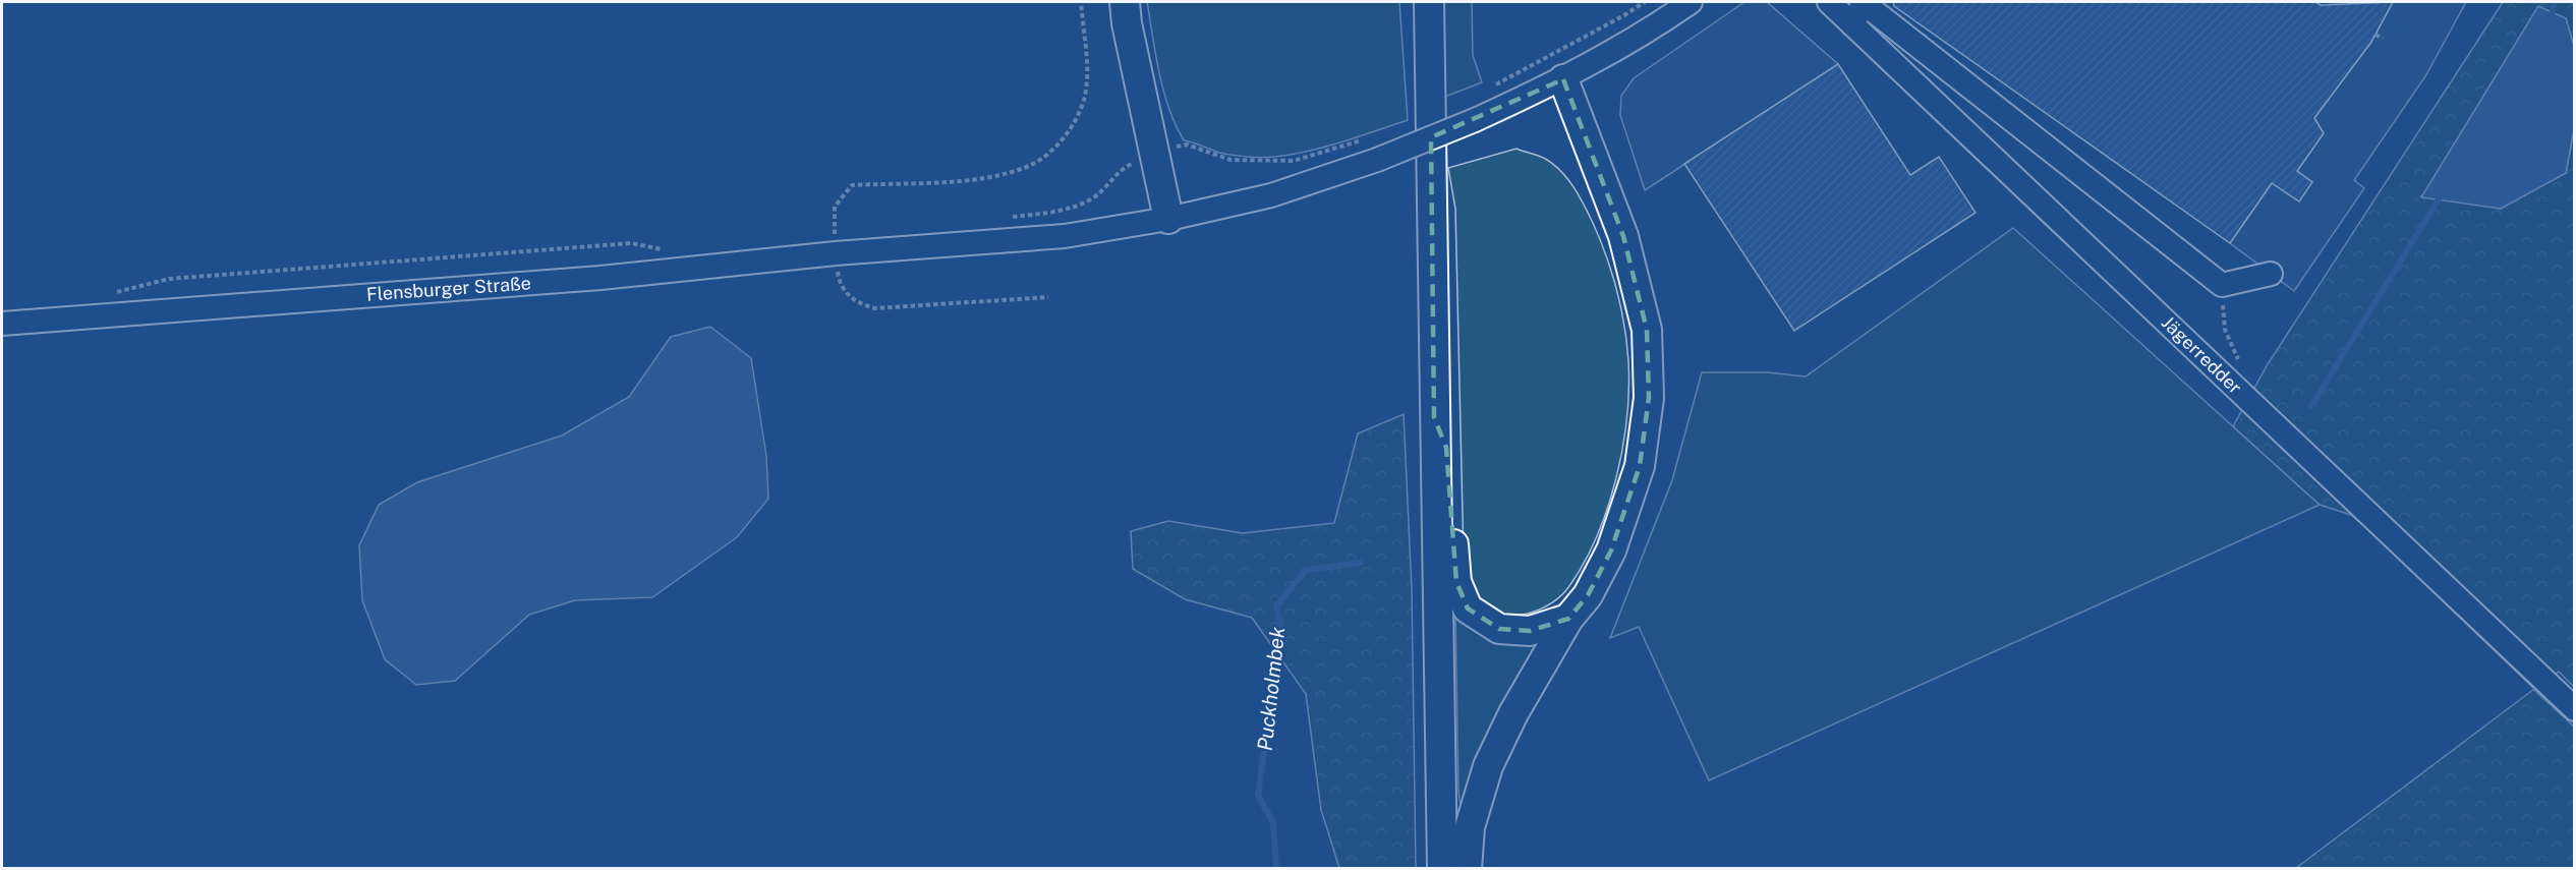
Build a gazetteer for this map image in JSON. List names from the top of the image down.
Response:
{
  "streets": {
    "street": ["Flensburger Straße", "Jägerredder"]
  },
  "water": ["Puckholmbek"]
}
